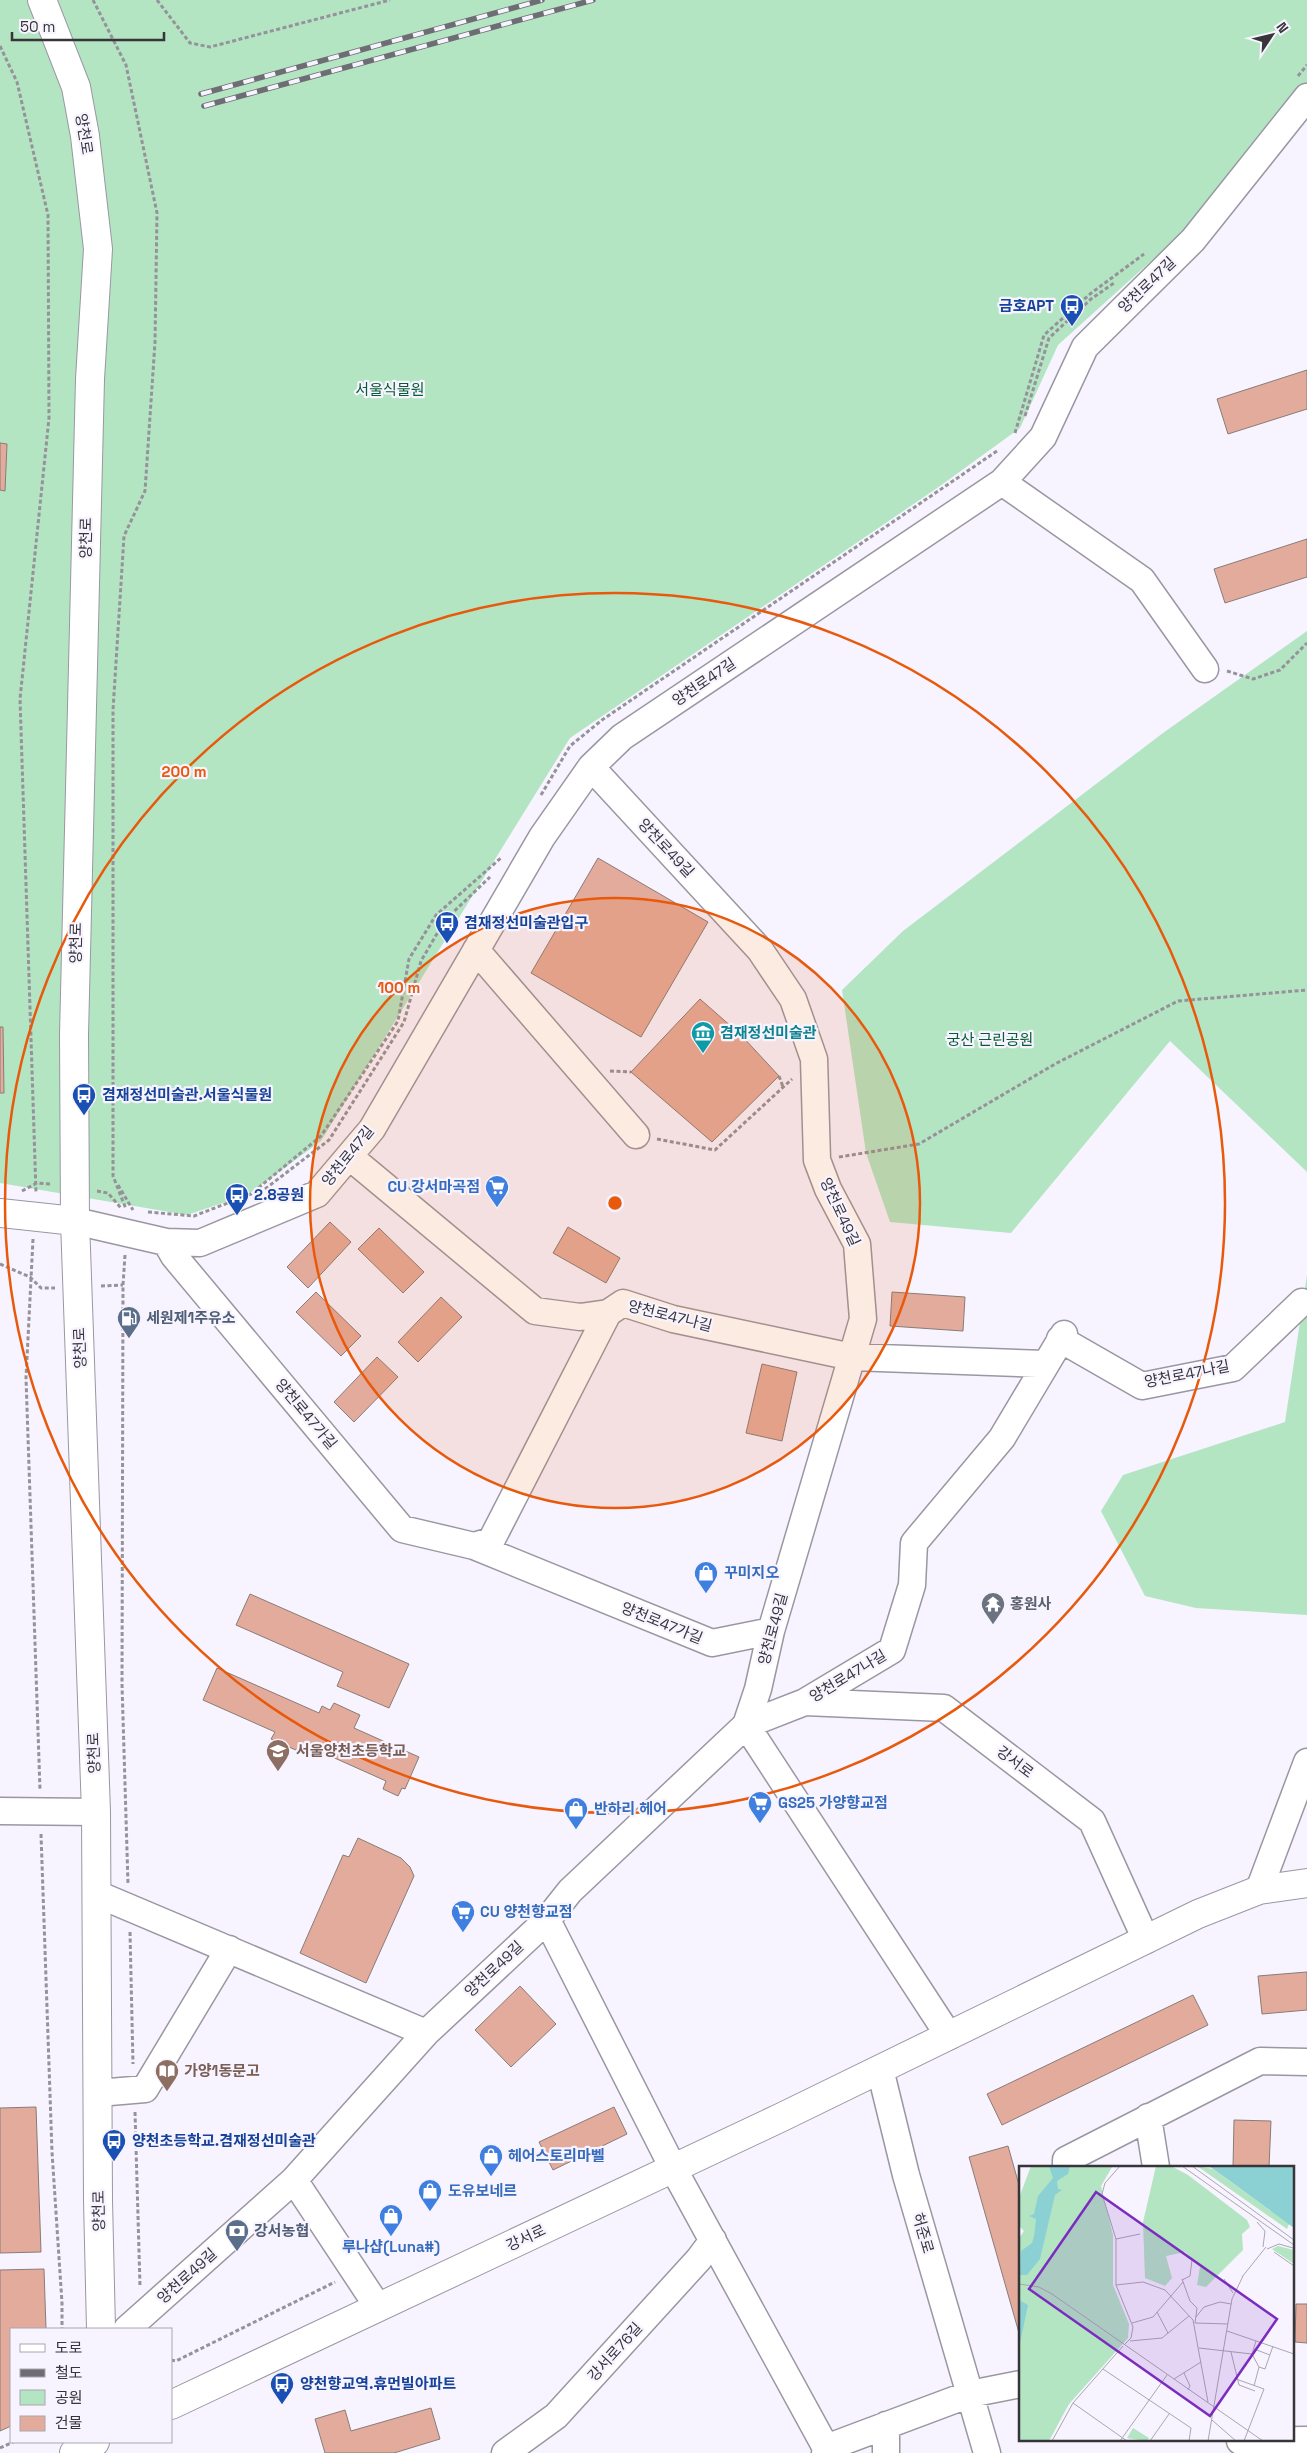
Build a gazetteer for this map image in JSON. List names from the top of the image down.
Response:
{
  "streets": {
    "main road": ["양천로", "강서로"],
    "street": [
      "양천로47길",
      "양천로49길",
      "양천로47나길",
      "양천로47가길",
      "허준로",
      "강서로76길"
    ]
  },
  "crossings": [
    ["양천로", "양천로47길"],
    ["양천로47길", "양천로49길"],
    ["양천로47길", "양천로47나길"],
    ["양천로47길", "양천로47가길"],
    ["양천로49길", "양천로47나길"],
    ["양천로49길", "양천로47가길"],
    ["양천로47나길", "강서로"],
    ["강서로", "허준로"]
  ],
  "parks": ["서울식물원", "궁산 근린공원"],
  "places": {
    "bus stop": [
      "금호APT",
      "겸재정선미술관입구",
      "겸재정선미술관.서울식물원",
      "2.8공원",
      "양천초등학교.겸재정선미술관",
      "양천향교역.휴먼빌아파트"
    ],
    "museum": ["겸재정선미술관"],
    "supermarket": ["CU 강서마곡점", "GS25 가양향교점", "CU 양천향교점"],
    "fuel station": ["세원제1주유소"],
    "shop": [
      "꾸미지오",
      "반하리 헤어",
      "헤어스토리마벨",
      "도유보네르",
      "루나샵(Luna#)"
    ],
    "temple": ["홍원사"],
    "school or university": ["서울양천초등학교"],
    "library": ["가양1동문고"],
    "bank": ["강서농협"]
  },
  "legend": [
    "도로",
    "철도",
    "공원",
    "건물"
  ],
  "scale_bar": "50 m",
  "north": "top right",
  "rings": ["200 m", "100 m"]
}
